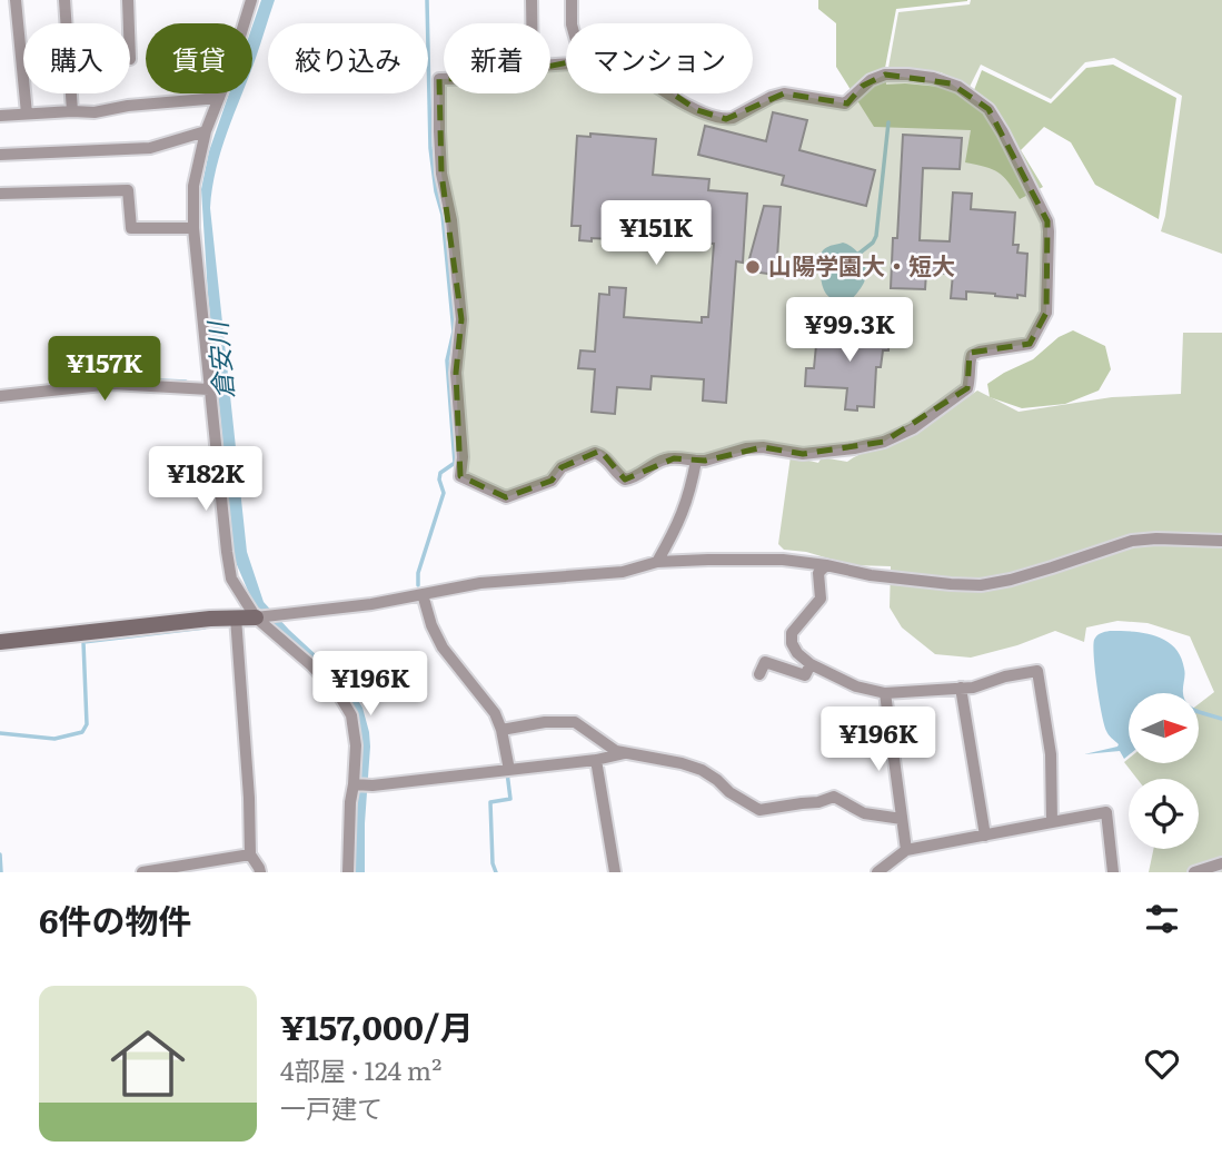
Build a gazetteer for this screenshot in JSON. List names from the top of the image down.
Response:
{
  "water": ["倉安川"],
  "places": ["山陽学園大・短大"],
  "north": "right",
  "page": {
    "chip": [
      "購入",
      "賃貸",
      "絞り込み",
      "新着",
      "マンション"
    ],
    "price": [
      "¥151K",
      "¥99.3K",
      "¥157K",
      "¥182K",
      "¥196K",
      "¥196K"
    ],
    "heading": "6件の物件",
    "list": [
      {
        "name": "¥157,000/月",
        "note": "4部屋 · 124 m² · 一戸建て"
      }
    ]
  }
}
